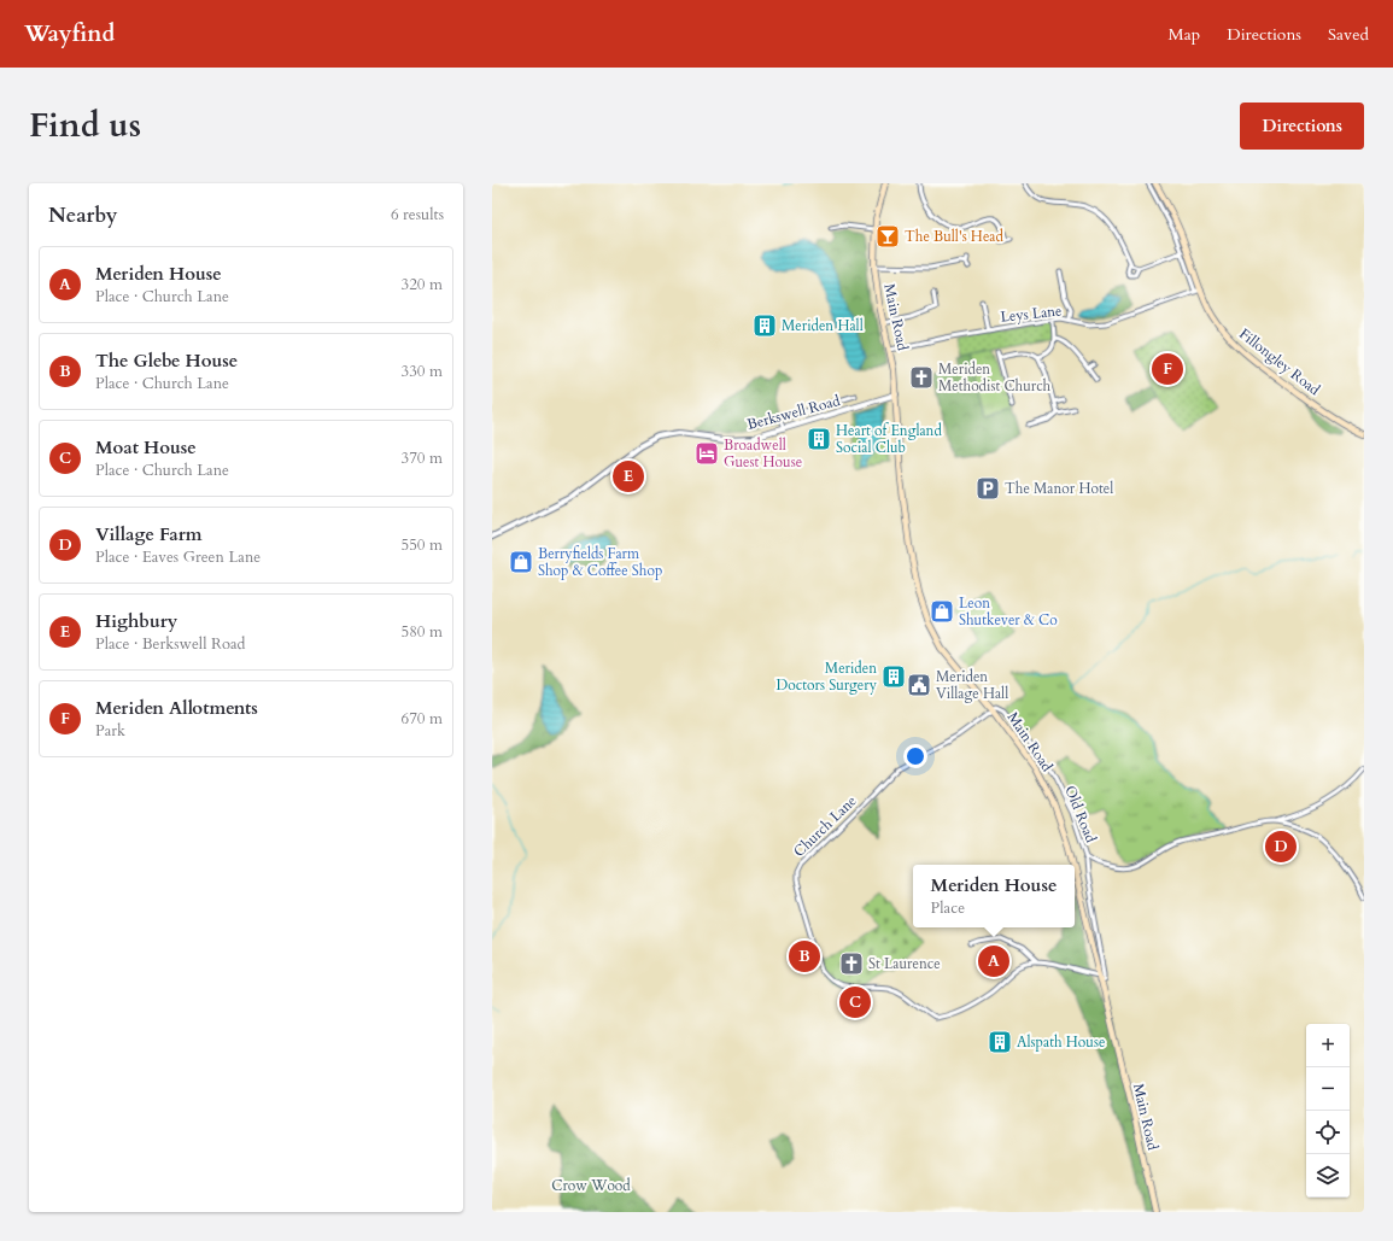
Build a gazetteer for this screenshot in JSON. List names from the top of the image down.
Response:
{
  "streets": {
    "main road": ["Main Road", "Fillongley Road"],
    "street": [
      "Leys Lane",
      "Berkswell Road",
      "Old Road",
      "Church Lane"
    ]
  },
  "crossings": [
    ["Leys Lane", "Main Road"],
    ["Leys Lane", "Fillongley Road"],
    ["Main Road", "Berkswell Road"],
    ["Main Road", "Old Road"],
    ["Main Road", "Church Lane"],
    ["Old Road", "Church Lane"]
  ],
  "parks": ["Crow Wood"],
  "places": {
    "bar": ["The Bull's Head"],
    "building": [
      "Meriden Hall",
      "Heart of England Social Club",
      "Meriden Doctors Surgery",
      "Alspath House"
    ],
    "church": ["Meriden Methodist Church", "St Laurence"],
    "hotel": ["Broadwell Guest House"],
    "parking": ["The Manor Hotel"],
    "shop": ["Berryfields Farm Shop & Coffee Shop", "Leon Shutkever & Co"],
    "public building": ["Meriden Village Hall"]
  },
  "page": {
    "header": "Wayfind",
    "nav": ["Map", "Directions", "Saved"],
    "title": "Find us",
    "buttons": "Directions",
    "heading": ["Nearby", "6 results"],
    "list": [
      {
        "mark": "A",
        "name": "Meriden House",
        "note": "Place · Church Lane",
        "value": "320 m"
      },
      {
        "mark": "B",
        "name": "The Glebe House",
        "note": "Place · Church Lane",
        "value": "330 m"
      },
      {
        "mark": "C",
        "name": "Moat House",
        "note": "Place · Church Lane",
        "value": "370 m"
      },
      {
        "mark": "D",
        "name": "Village Farm",
        "note": "Place · Eaves Green Lane",
        "value": "550 m"
      },
      {
        "mark": "E",
        "name": "Highbury",
        "note": "Place · Berkswell Road",
        "value": "580 m"
      },
      {
        "mark": "F",
        "name": "Meriden Allotments",
        "note": "Park",
        "value": "670 m"
      }
    ],
    "pins": [
      "F",
      "E",
      "D",
      "B",
      "A",
      "C"
    ],
    "popup": ["Meriden House", "Place"],
    "map_buttons": ["+", "−"]
  }
}
